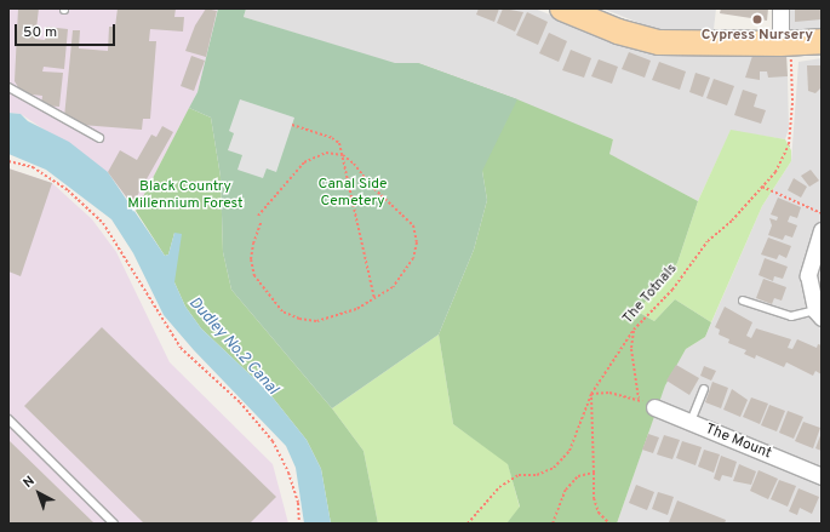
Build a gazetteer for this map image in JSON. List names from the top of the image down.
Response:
{
  "streets": {
    "street": ["The Mount"],
    "path": ["The Totnals"]
  },
  "water": ["Dudley No.2 Canal"],
  "parks": ["Canal Side Cemetery", "Black Country Millennium Forest"],
  "places": ["Cypress Nursery"],
  "scale_bar": "50 m",
  "north": "top left"
}
